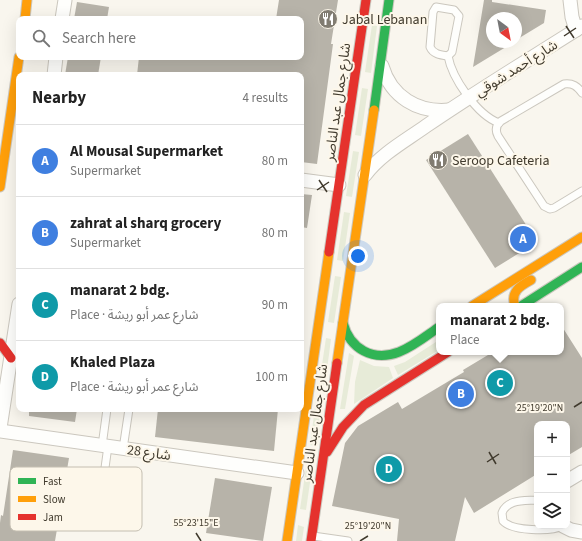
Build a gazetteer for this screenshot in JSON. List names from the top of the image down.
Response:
{
  "streets": {
    "main road": ["شارع جمال عبد الناصر"],
    "street": ["شارع أحمد شوقي", "شارع 28"]
  },
  "crossings": [
    ["شارع أحمد شوقي", "شارع جمال عبد الناصر"],
    ["شارع جمال عبد الناصر", "شارع 28"]
  ],
  "places": {
    "restaurant": ["Jabal Lebanan", "Seroop Cafeteria"]
  },
  "legend": ["Fast", "Slow", "Jam"],
  "north": "bottom right",
  "page": {
    "search": "Search here",
    "heading": ["Nearby", "4 results"],
    "list": [
      {
        "mark": "A",
        "name": "Al Mousal Supermarket",
        "note": "Supermarket",
        "value": "80 m"
      },
      {
        "mark": "B",
        "name": "zahrat al sharq grocery",
        "note": "Supermarket",
        "value": "80 m"
      },
      {
        "mark": "C",
        "name": "manarat 2 bdg.",
        "note": "Place · شارع عمر أبو ريشة",
        "value": "90 m"
      },
      {
        "mark": "D",
        "name": "Khaled Plaza",
        "note": "Place · شارع عمر أبو ريشة",
        "value": "100 m"
      }
    ],
    "pins": [
      "A",
      "C",
      "B",
      "D"
    ],
    "popup": ["manarat 2 bdg.", "Place"],
    "map_buttons": ["+", "−"]
  },
  "coordinates": ["25°19'20\"N", "55°23'15\"E"]
}
